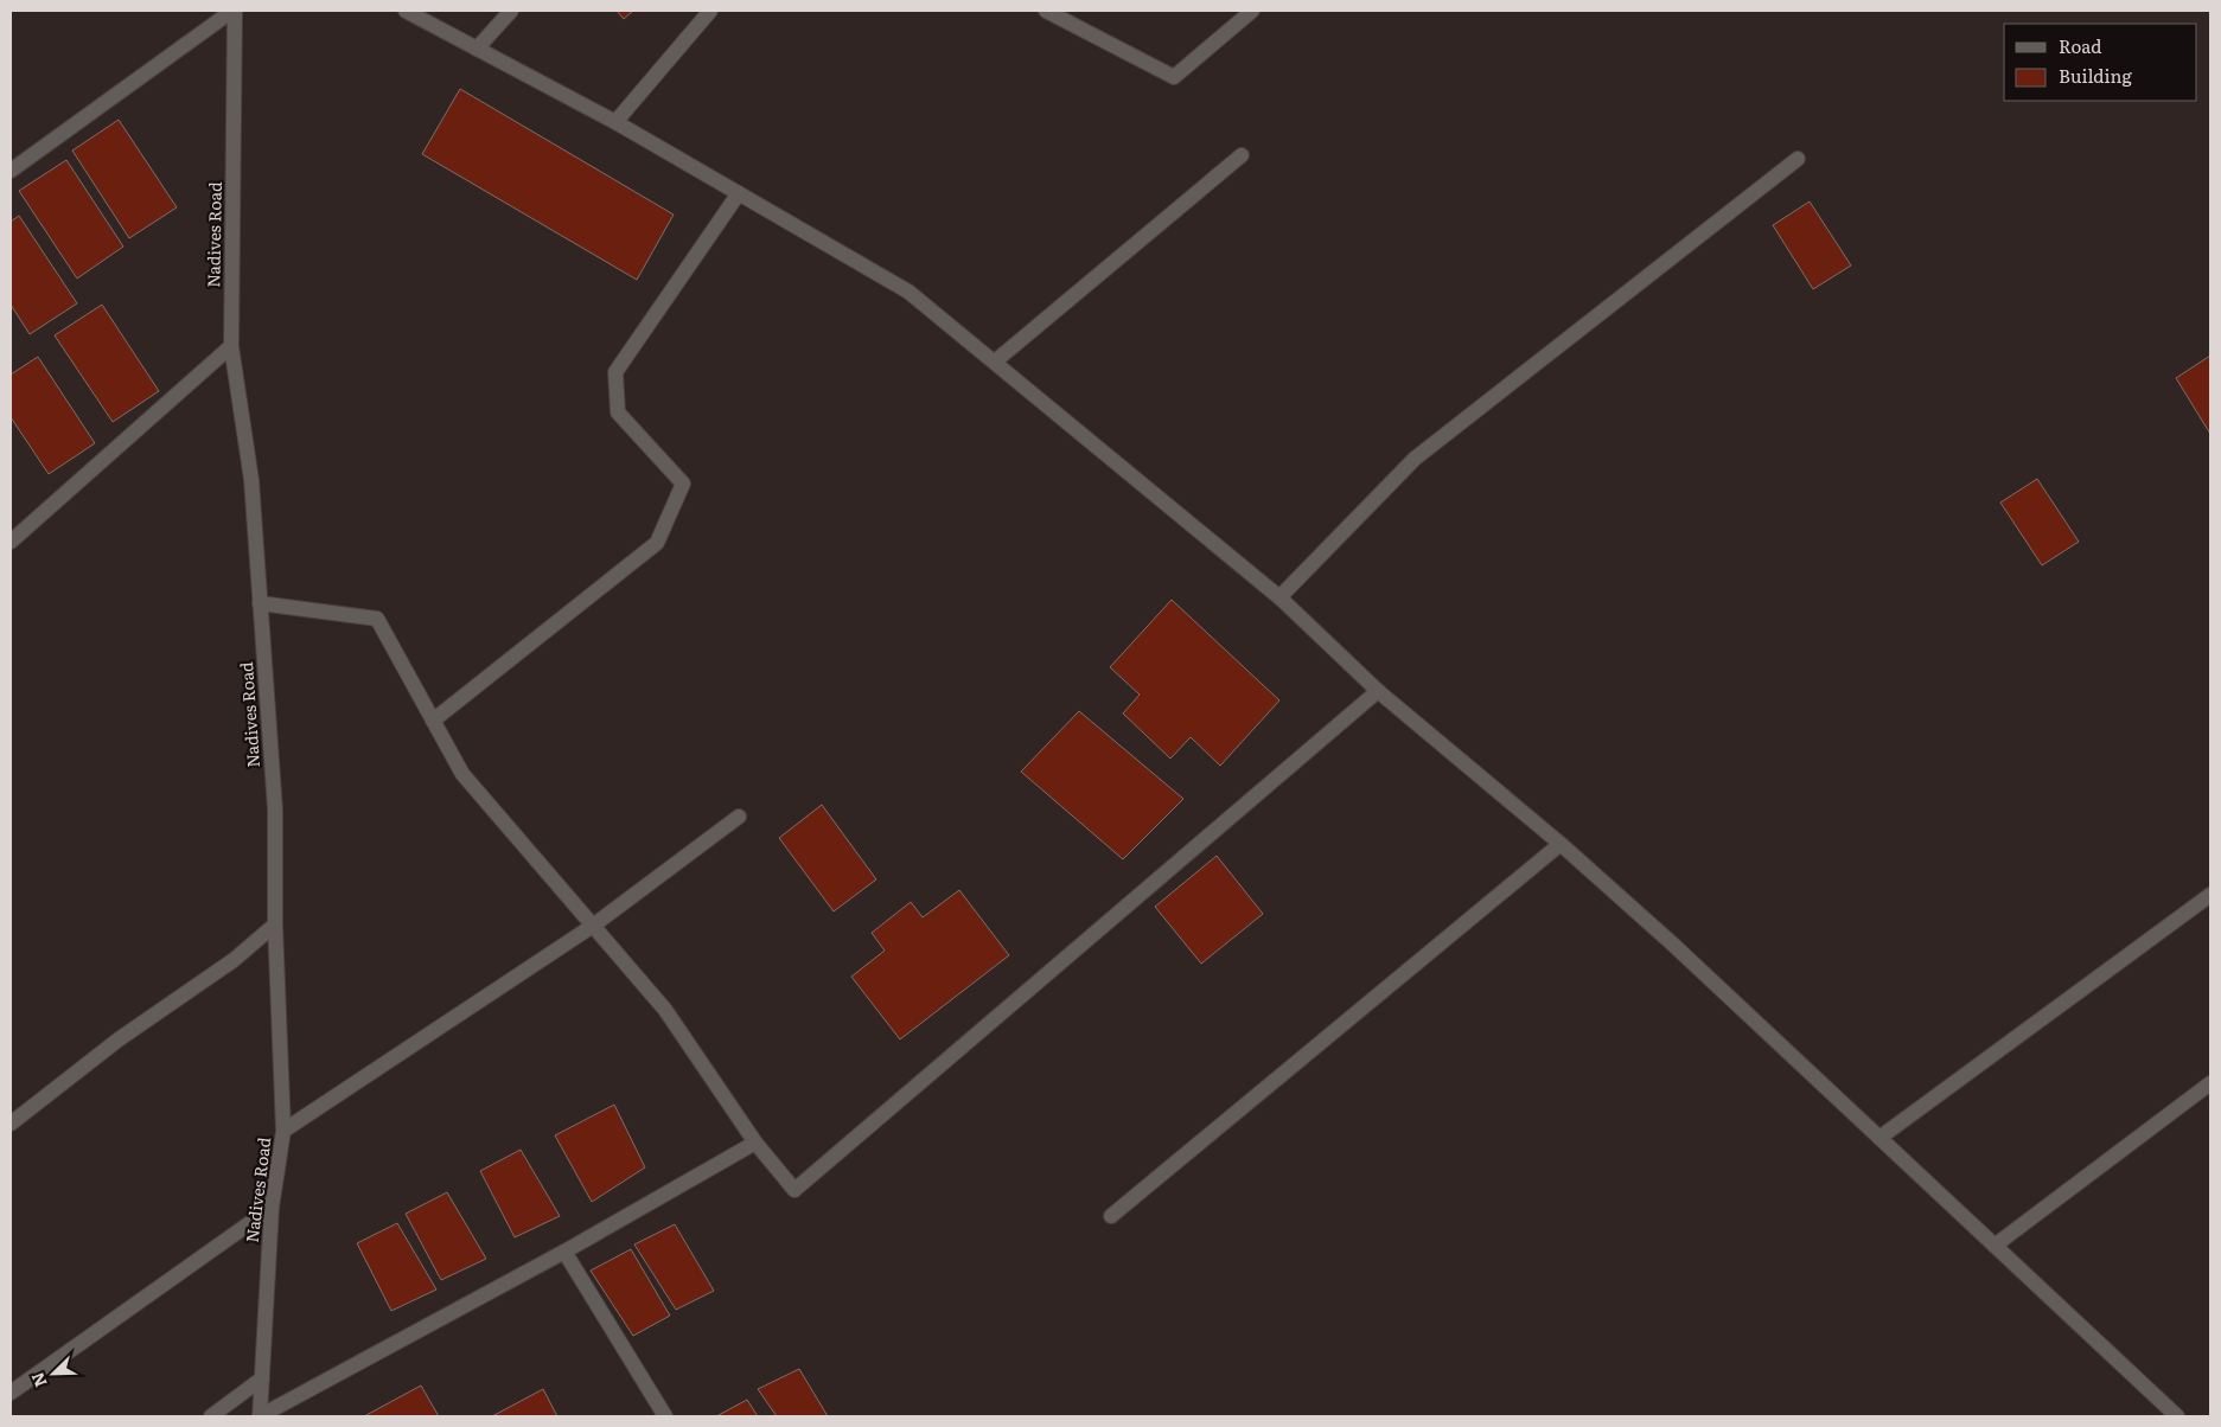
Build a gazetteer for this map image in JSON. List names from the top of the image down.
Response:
{
  "streets": {
    "street": ["Nadives Road"]
  },
  "legend": ["Road", "Building"],
  "north": "bottom left"
}
